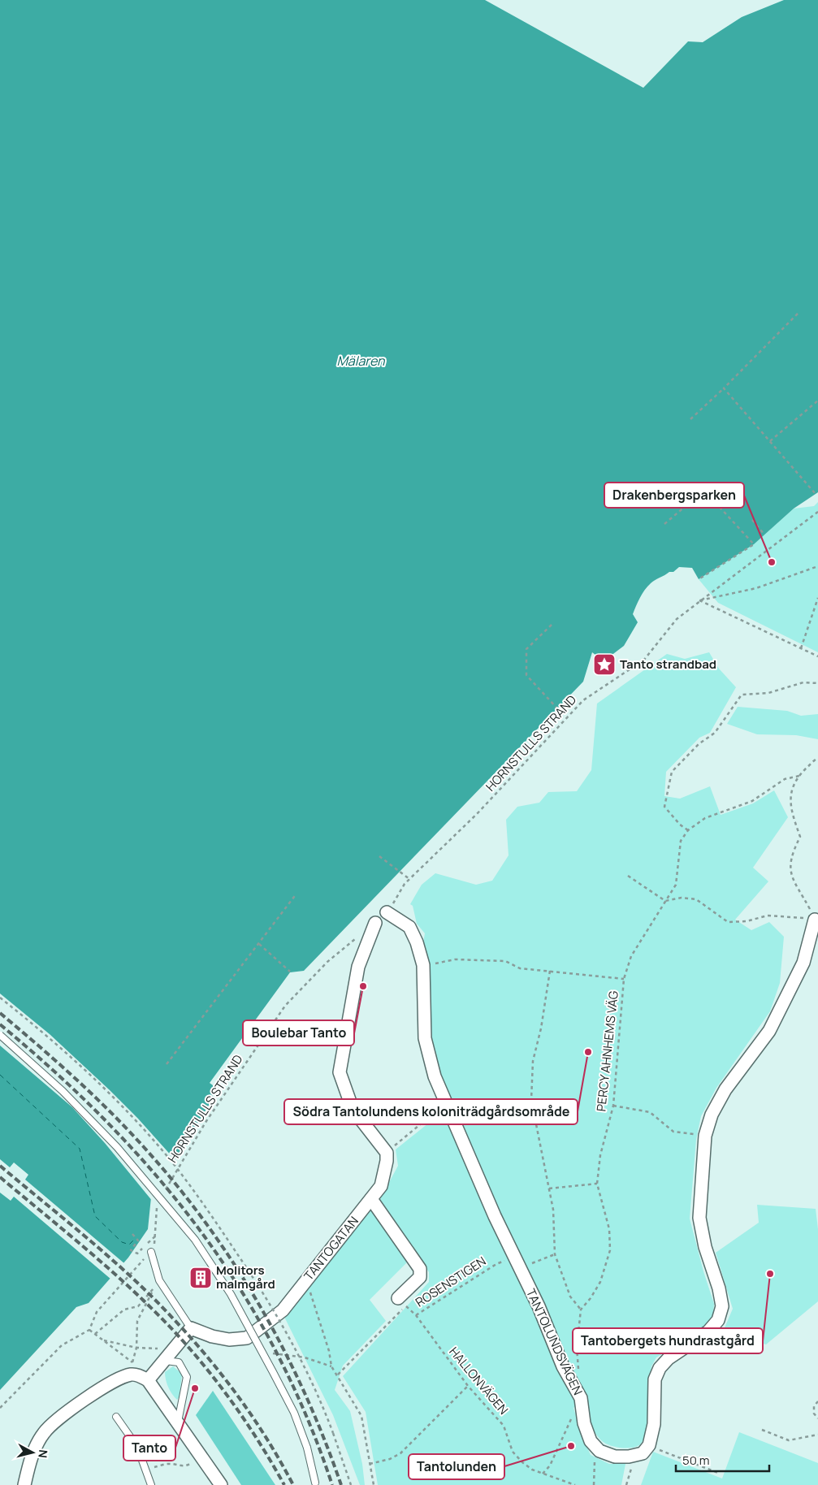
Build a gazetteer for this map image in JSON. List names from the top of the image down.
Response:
{
  "streets": {
    "street": ["TANTOGATAN", "TANTOLUNDSVÄGEN"],
    "path": [
      "HORNSTULLS STRAND",
      "PERCY AHNHEMS VÄG",
      "ROSENSTIGEN",
      "HALLONVÄGEN"
    ]
  },
  "crossings": [
    ["HORNSTULLS STRAND", "TANTOLUNDSVÄGEN"],
    ["ROSENSTIGEN", "HALLONVÄGEN"]
  ],
  "water": ["Mälaren"],
  "places": {
    "other": [
      "Drakenbergsparken",
      "Boulebar Tanto",
      "Södra Tantolundens koloniträdgårdsområde",
      "Tantobergets hundrastgård",
      "Tanto",
      "Tantolunden"
    ],
    "place": ["Tanto strandbad"],
    "building": ["Molitors malmgård"]
  },
  "scale_bar": "50 m",
  "north": "right"
}
